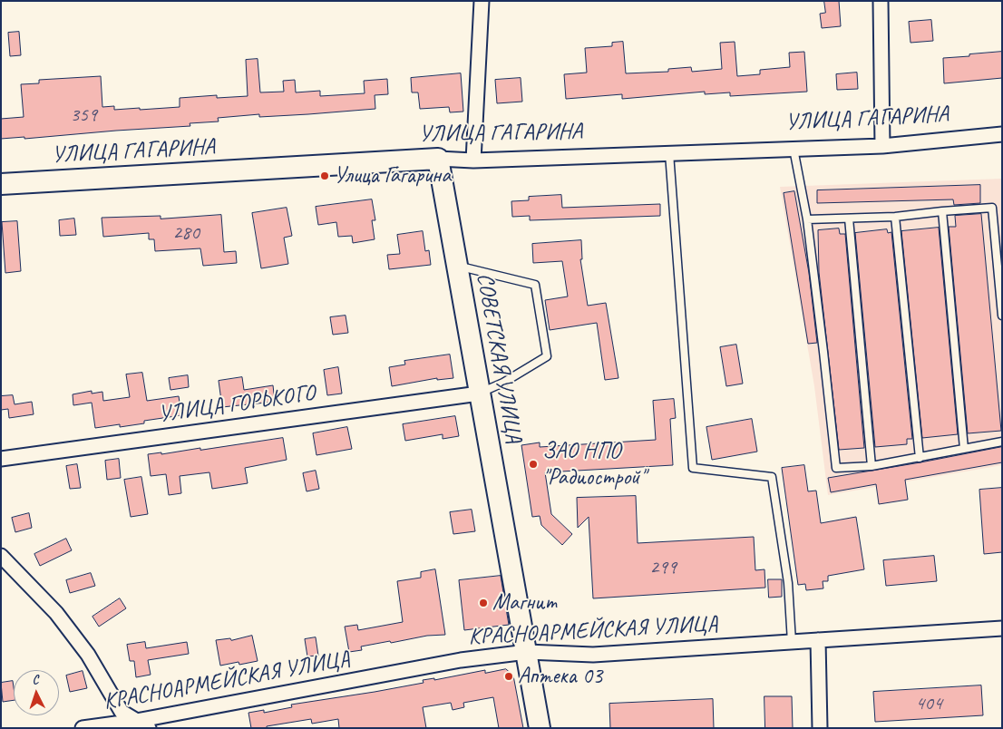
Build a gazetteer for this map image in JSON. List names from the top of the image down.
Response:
{
  "streets": {
    "street": [
      "УЛИЦА ГАГАРИНА",
      "СОВЕТСКАЯ УЛИЦА",
      "УЛИЦА ГОРЬКОГО",
      "КРАСНОАРМЕЙСКАЯ УЛИЦА"
    ]
  },
  "crossings": [
    ["УЛИЦА ГАГАРИНА", "СОВЕТСКАЯ УЛИЦА"],
    ["СОВЕТСКАЯ УЛИЦА", "УЛИЦА ГОРЬКОГО"],
    ["СОВЕТСКАЯ УЛИЦА", "КРАСНОАРМЕЙСКАЯ УЛИЦА"]
  ],
  "places": [
    "Улица Гагарина",
    "ЗАО НПО \"Радиострой\"",
    "Магнит",
    "Аптека 03"
  ],
  "house_numbers": [
    "359",
    "280",
    "299",
    "404"
  ],
  "north": "top"
}
